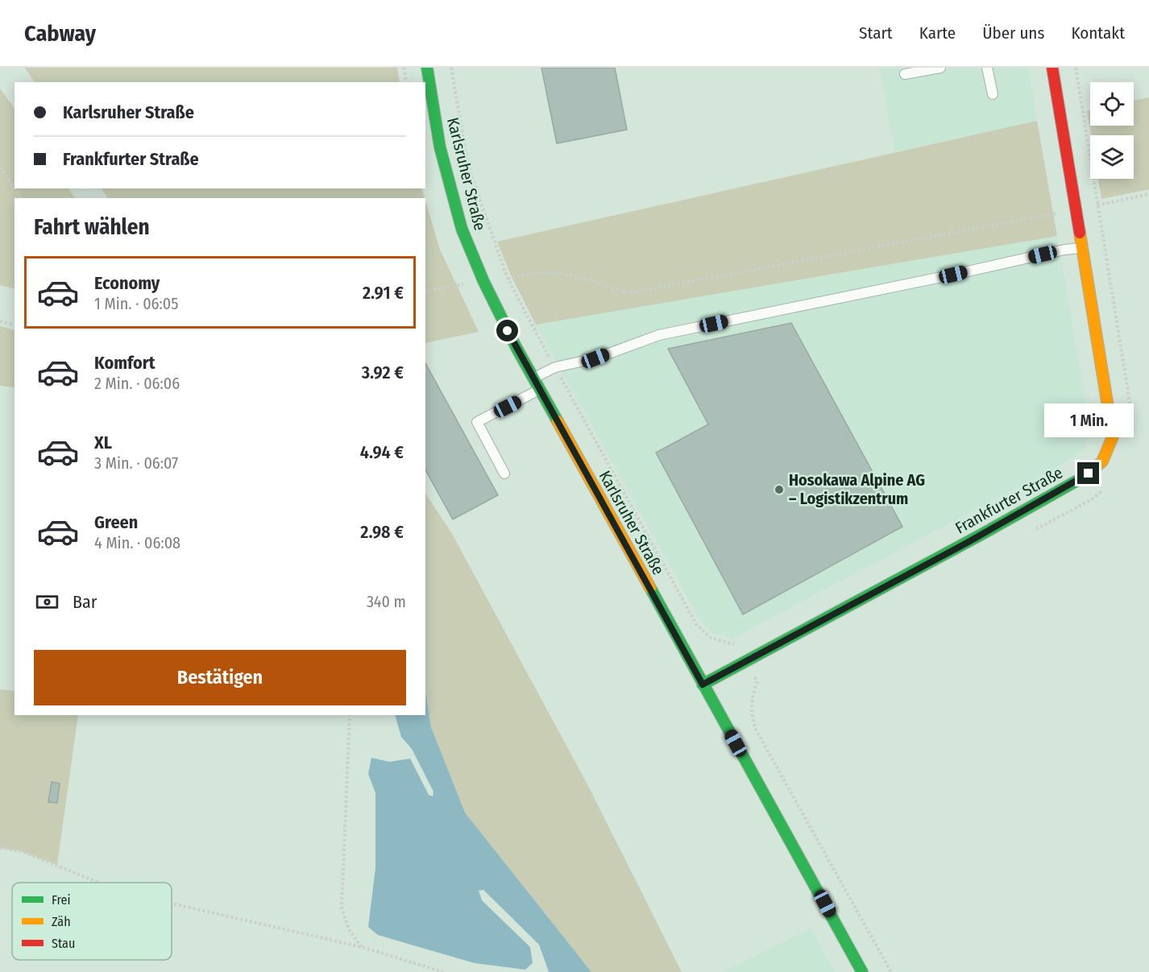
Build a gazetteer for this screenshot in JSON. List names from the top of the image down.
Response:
{
  "streets": {
    "street": ["Karlsruher Straße", "Frankfurter Straße"]
  },
  "crossings": [
    ["Karlsruher Straße", "Frankfurter Straße"]
  ],
  "places": ["Hosokawa Alpine AG – Logistikzentrum"],
  "legend": ["Frei", "Zäh", "Stau"],
  "page": {
    "header": "Cabway",
    "nav": [
      "Start",
      "Karte",
      "Über uns",
      "Kontakt"
    ],
    "banner": ["Karlsruher Straße", "Frankfurter Straße"],
    "heading": "Fahrt wählen",
    "list": [
      {
        "name": "Economy",
        "note": "1 Min. · 06:05",
        "value": "2.91 €"
      },
      {
        "name": "Komfort",
        "note": "2 Min. · 06:06",
        "value": "3.92 €"
      },
      {
        "name": "XL",
        "note": "3 Min. · 06:07",
        "value": "4.94 €"
      },
      {
        "name": "Green",
        "note": "4 Min. · 06:08",
        "value": "2.98 €"
      }
    ],
    "bubble": "1 Min.",
    "pay": ["Bar", "340 m"],
    "buttons": "Bestätigen"
  }
}
